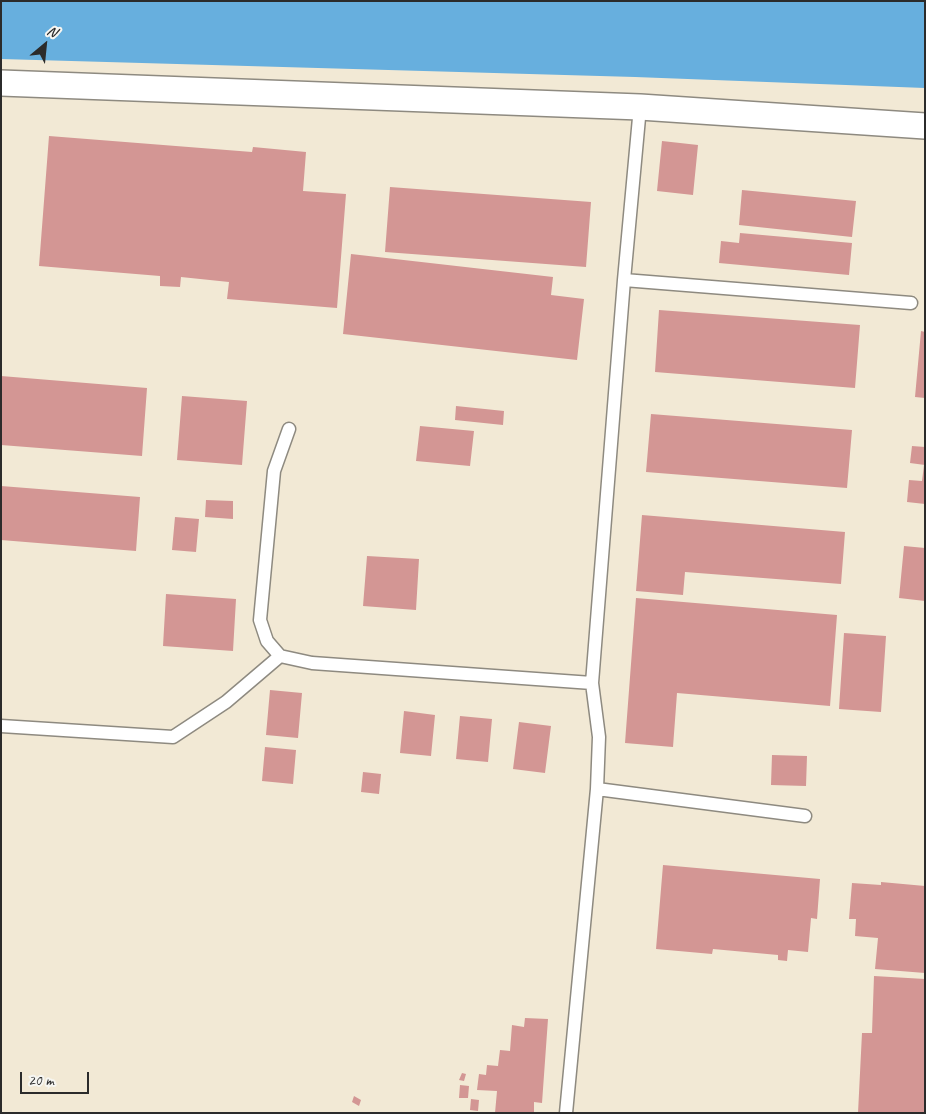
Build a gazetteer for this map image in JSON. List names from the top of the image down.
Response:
{
  "scale_bar": "20 m",
  "north": "top right"
}
